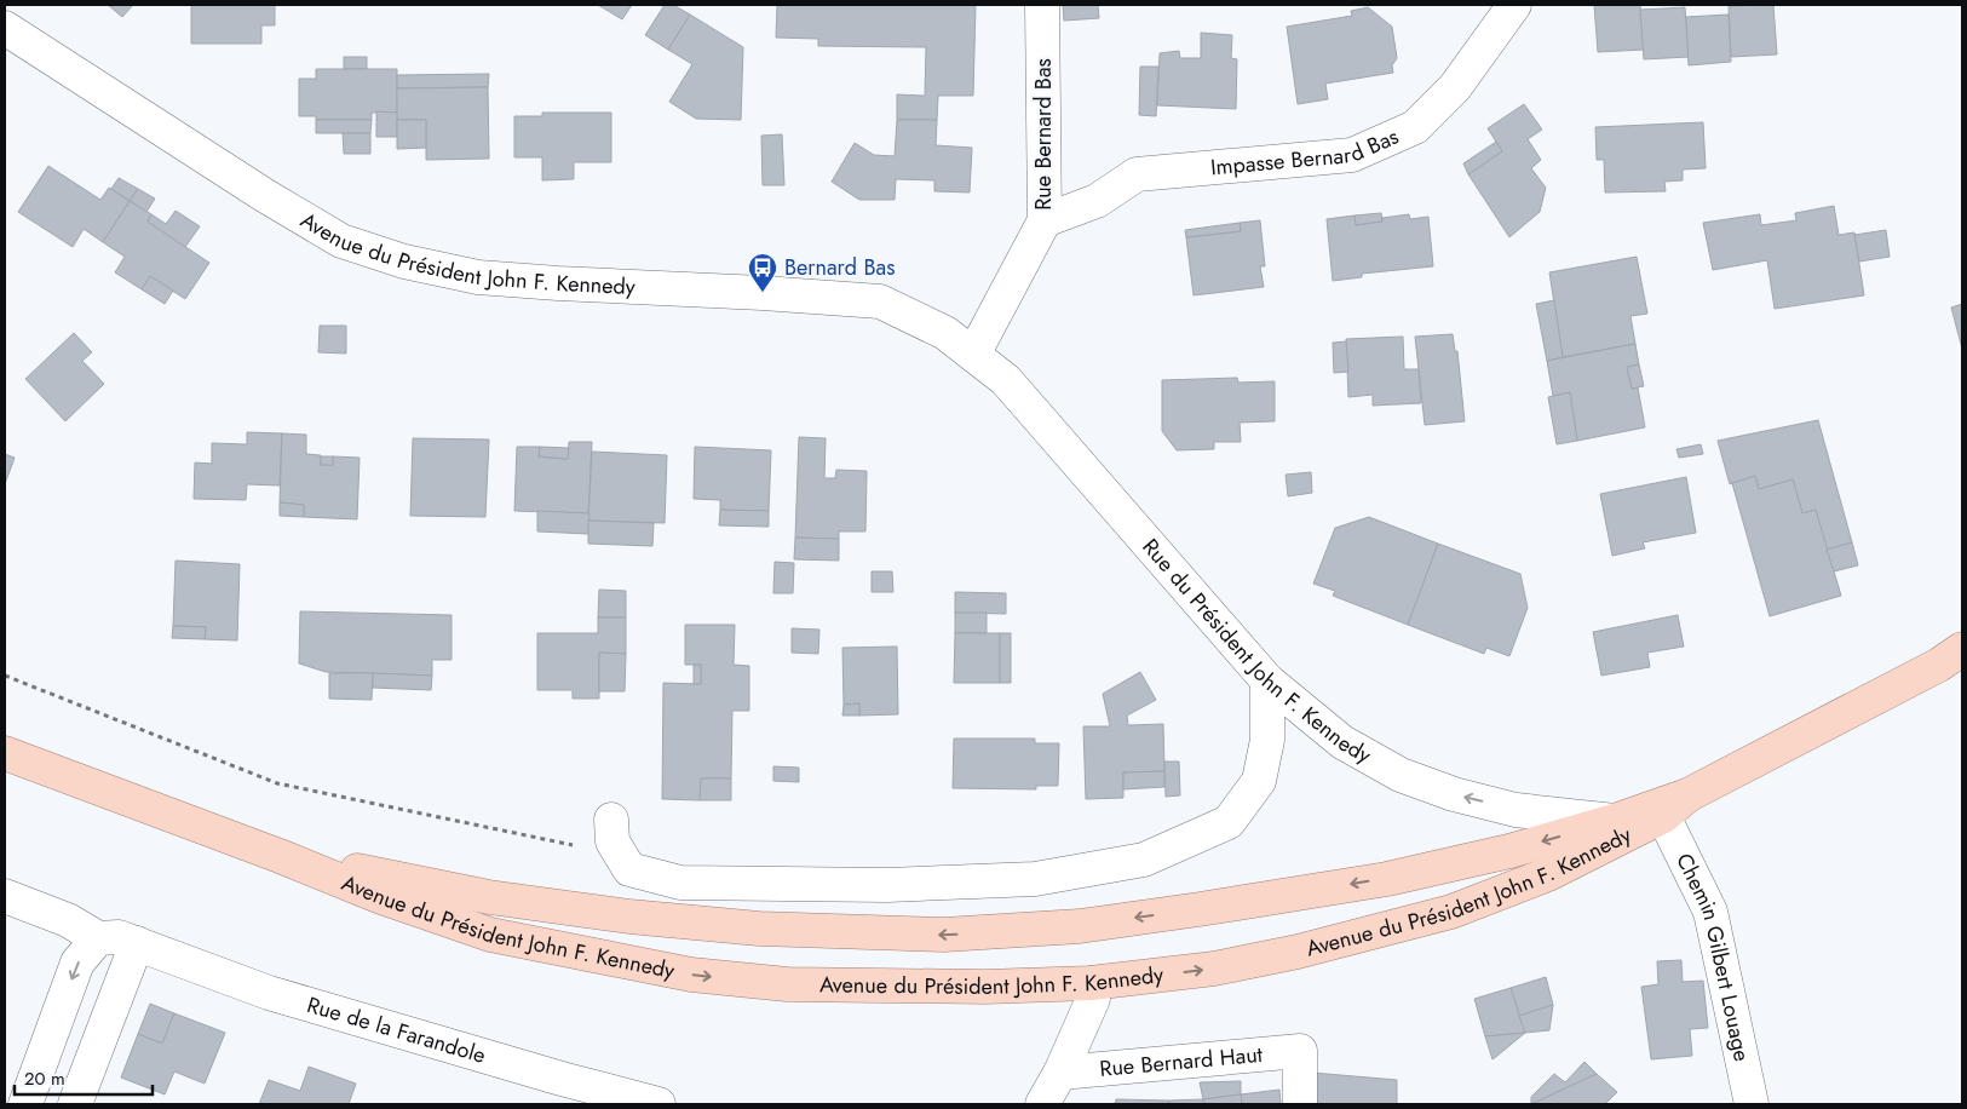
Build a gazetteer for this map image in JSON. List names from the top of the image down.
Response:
{
  "streets": {
    "main road": ["Avenue du Président John F. Kennedy"],
    "street": [
      "Rue Bernard Bas",
      "Impasse Bernard Bas",
      "Rue du Président John F. Kennedy",
      "Chemin Gilbert Louage",
      "Rue de la Farandole",
      "Rue Bernard Haut"
    ]
  },
  "crossings": [
    ["Rue Bernard Bas", "Impasse Bernard Bas"],
    ["Rue Bernard Bas", "Avenue du Président John F. Kennedy"],
    ["Rue Bernard Bas", "Rue du Président John F. Kennedy"],
    ["Avenue du Président John F. Kennedy", "Rue du Président John F. Kennedy"],
    ["Avenue du Président John F. Kennedy", "Chemin Gilbert Louage"],
    ["Avenue du Président John F. Kennedy", "Rue Bernard Haut"]
  ],
  "one_way": ["Rue du Président John F. Kennedy"],
  "places": {
    "bus stop": ["Bernard Bas"]
  },
  "scale_bar": "20 m"
}
